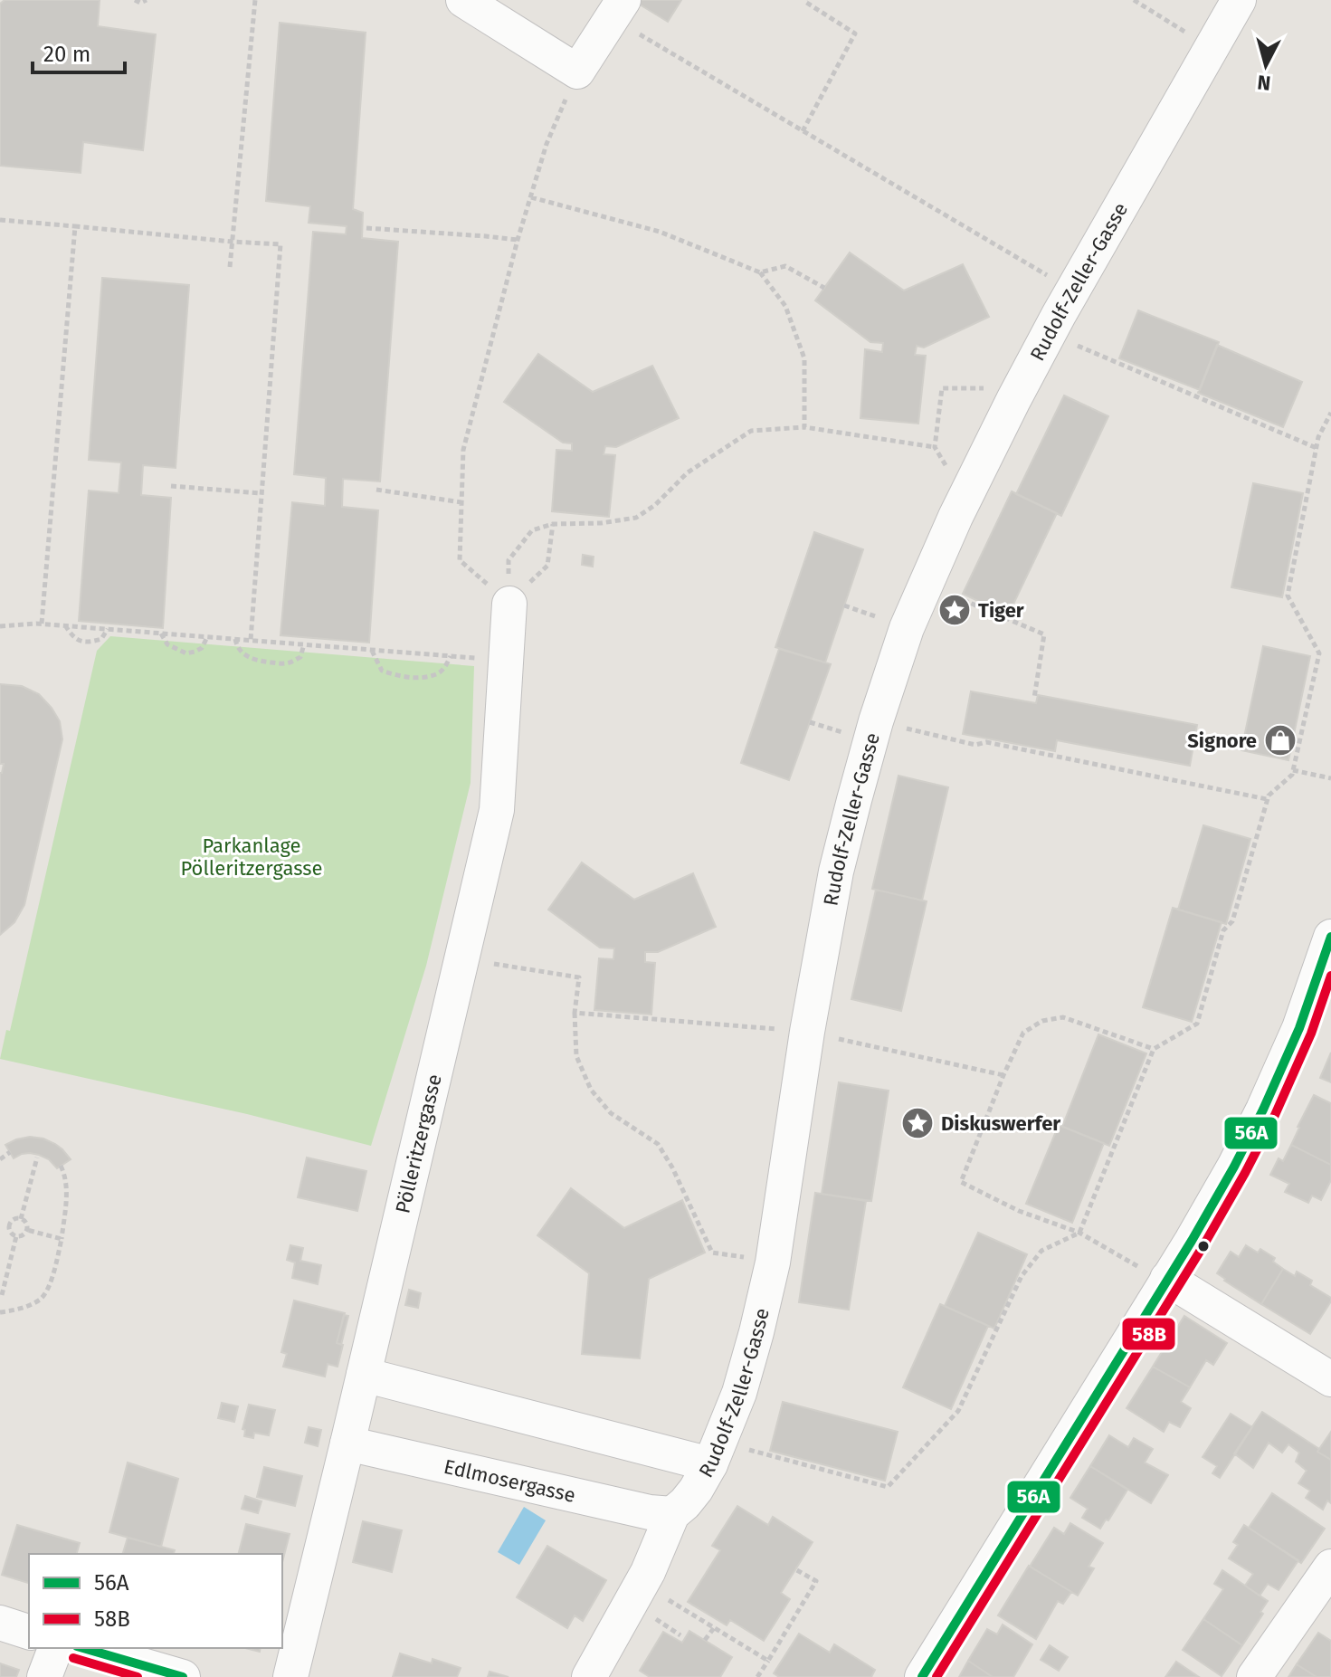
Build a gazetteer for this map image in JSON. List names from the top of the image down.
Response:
{
  "streets": {
    "street": ["Rudolf-Zeller-Gasse", "Pölleritzergasse", "Edlmosergasse"]
  },
  "crossings": [
    ["Rudolf-Zeller-Gasse", "Edlmosergasse"],
    ["Pölleritzergasse", "Edlmosergasse"]
  ],
  "parks": ["Parkanlage Pölleritzergasse"],
  "places": {
    "place": ["Tiger", "Diskuswerfer"],
    "shop": ["Signore"]
  },
  "lines": ["transit line 56A", "transit line 58B"],
  "legend": ["56A", "58B"],
  "scale_bar": "20 m",
  "north": "bottom"
}
